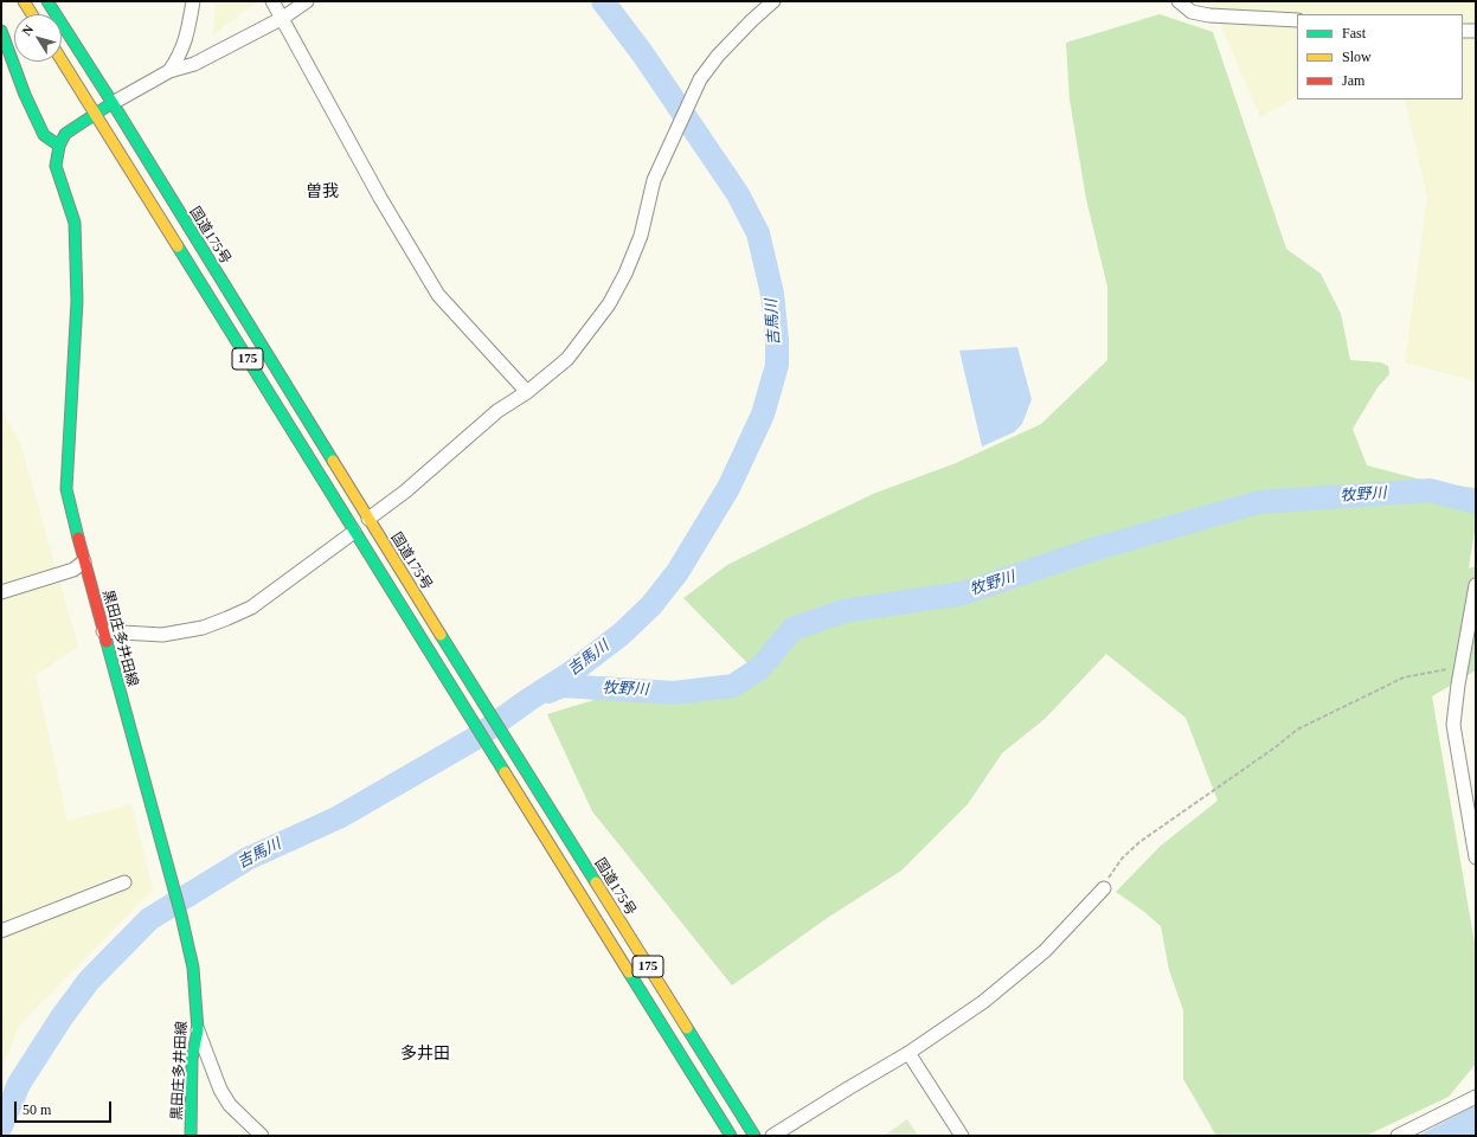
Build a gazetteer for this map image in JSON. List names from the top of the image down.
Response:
{
  "streets": {
    "main road": ["国道175号", "175", "黒田庄多井田線"]
  },
  "districts": ["曽我", "多井田"],
  "water": ["吉馬川", "牧野川"],
  "legend": ["Fast", "Slow", "Jam"],
  "scale_bar": "50 m",
  "north": "top left"
}
